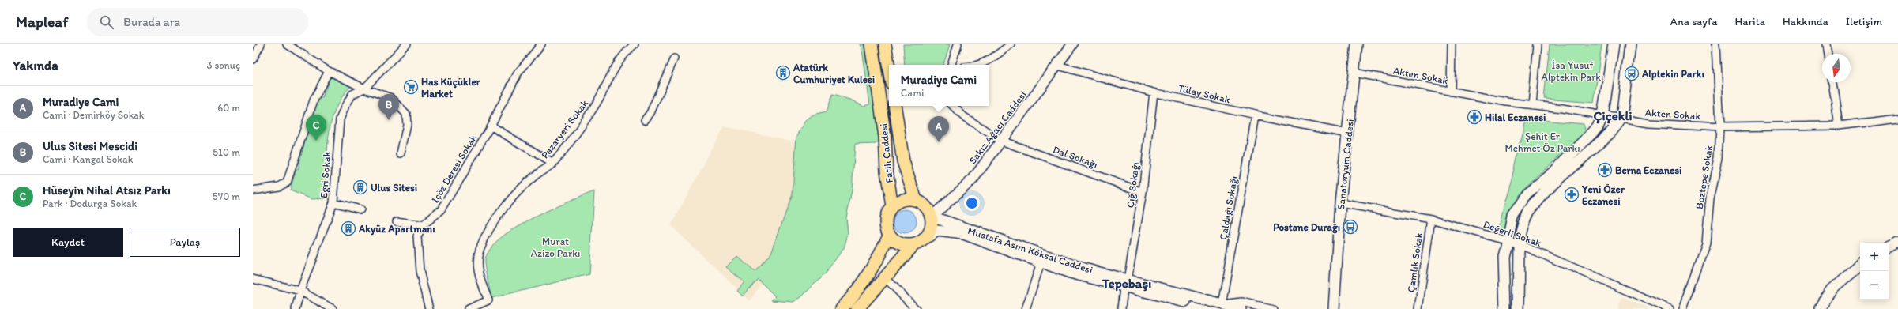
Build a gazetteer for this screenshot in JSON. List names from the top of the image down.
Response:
{
  "streets": {
    "main road": ["Fatih Caddesi", "Sanatoryum Caddesi", "Mustafa Asım Köksal Caddesi"],
    "street": [
      "Akten Sokak",
      "Tülay Sokak",
      "Sakız Ağacı Caddesi",
      "Pazaryeri Sokak",
      "Dal Sokağı",
      "İçöz Deresi Sokak",
      "Eğri Sokak",
      "Boztepe Sokak",
      "Çığ Sokağı",
      "Çaldağı Sokağı",
      "Değerli Sokak",
      "Çamlık Sokak"
    ]
  },
  "crossings": [
    ["Akten Sokak", "Sanatoryum Caddesi"],
    ["Akten Sokak", "Boztepe Sokak"],
    ["Tülay Sokak", "Sakız Ağacı Caddesi"],
    ["Tülay Sokak", "Sanatoryum Caddesi"],
    ["Tülay Sokak", "Çığ Sokağı"],
    ["Tülay Sokak", "Çaldağı Sokağı"],
    ["Sakız Ağacı Caddesi", "Fatih Caddesi"],
    ["Sakız Ağacı Caddesi", "Dal Sokağı"],
    ["Sakız Ağacı Caddesi", "Mustafa Asım Köksal Caddesi"],
    ["Fatih Caddesi", "Mustafa Asım Köksal Caddesi"],
    ["Dal Sokağı", "Çığ Sokağı"],
    ["Sanatoryum Caddesi", "Değerli Sokak"],
    ["Çığ Sokağı", "Mustafa Asım Köksal Caddesi"],
    ["Çaldağı Sokağı", "Mustafa Asım Köksal Caddesi"],
    ["Değerli Sokak", "Çamlık Sokak"]
  ],
  "districts": ["Çiçekli", "Tepebaşı"],
  "parks": ["İsa Yusuf Alptekin Parkı", "Şehit Er Mehmet Öz Parkı", "Murat Azizo Parkı"],
  "places": {
    "building": ["Atatürk Cumhuriyet Kulesi", "Ulus Sitesi", "Akyüz Apartmanı"],
    "bus stop": ["Alptekin Parkı", "Postane Durağı"],
    "supermarket": ["Has Küçükler Market"],
    "pharmacy": ["Hilal Eczanesi", "Berna Eczanesi", "Yeni Özer Eczanesi"]
  },
  "north": "bottom",
  "page": {
    "header": "Mapleaf",
    "search": "Burada ara",
    "nav": [
      "Ana sayfa",
      "Harita",
      "Hakkında",
      "İletişim"
    ],
    "heading": ["Yakında", "3 sonuç"],
    "popup": ["Muradiye Cami", "Cami"],
    "list": [
      {
        "mark": "A",
        "name": "Muradiye Cami",
        "note": "Cami · Demirköy Sokak",
        "value": "60 m"
      },
      {
        "mark": "B",
        "name": "Ulus Sitesi Mescidi",
        "note": "Cami · Kangal Sokak",
        "value": "510 m"
      },
      {
        "mark": "C",
        "name": "Hüseyin Nihal Atsız Parkı",
        "note": "Park · Dodurga Sokak",
        "value": "570 m"
      }
    ],
    "pins": ["B", "C", "A"],
    "buttons": ["Kaydet", "Paylaş"],
    "map_buttons": ["+", "−"]
  }
}
